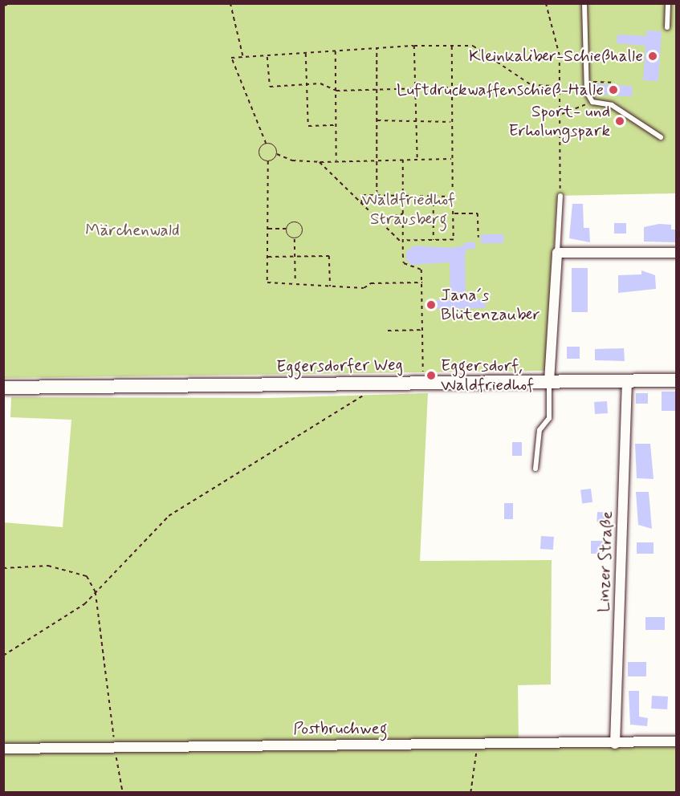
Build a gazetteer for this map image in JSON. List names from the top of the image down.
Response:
{
  "streets": {
    "main road": ["Eggersdorfer Weg"],
    "street": ["Linzer Straße", "Postbruchweg"]
  },
  "crossings": [
    ["Eggersdorfer Weg", "Linzer Straße"],
    ["Linzer Straße", "Postbruchweg"]
  ],
  "parks": ["Waldfriedhof Strausberg", "Märchenwald"],
  "places": [
    "Kleinkaliber-Schießhalle",
    "Luftdruckwaffenschieß-Halle",
    "Sport- und Erholungspark",
    "Jana´s Blütenzauber",
    "Eggersdorf, Waldfriedhof"
  ]
}
